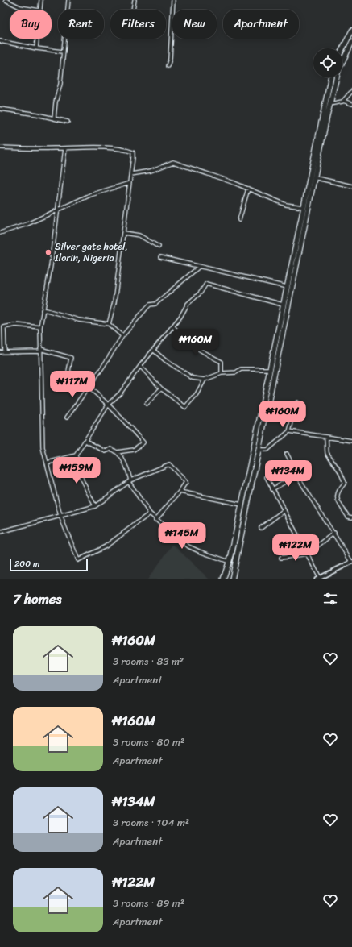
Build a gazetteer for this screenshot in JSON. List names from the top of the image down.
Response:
{
  "places": ["Silver gate hotel, Ilorin, Nigeria"],
  "scale_bar": "200 m",
  "page": {
    "chip": [
      "Buy",
      "Rent",
      "Filters",
      "New",
      "Apartment"
    ],
    "price": [
      "₦160M",
      "₦117M",
      "₦160M",
      "₦159M",
      "₦134M",
      "₦145M",
      "₦122M"
    ],
    "scale": "200 m",
    "heading": "7 homes",
    "list": [
      {
        "name": "₦160M",
        "note": "3 rooms · 83 m² · Apartment"
      },
      {
        "name": "₦160M",
        "note": "3 rooms · 80 m² · Apartment"
      },
      {
        "name": "₦134M",
        "note": "3 rooms · 104 m² · Apartment"
      },
      {
        "name": "₦122M",
        "note": "3 rooms · 89 m² · Apartment"
      }
    ]
  }
}
